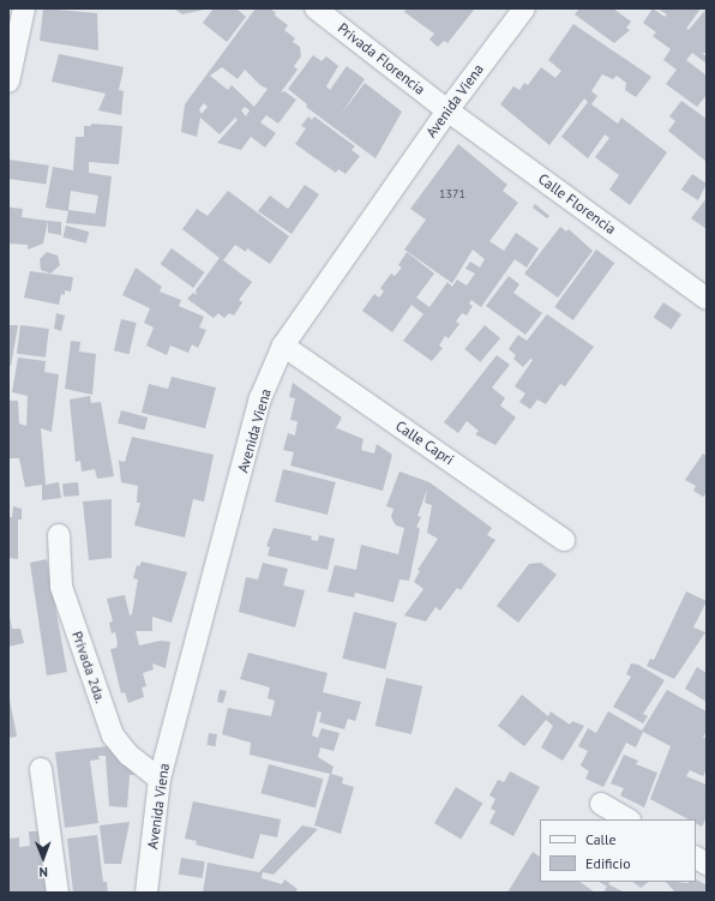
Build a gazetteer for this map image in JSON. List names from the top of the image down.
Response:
{
  "streets": {
    "street": [
      "Privada Florencia",
      "Avenida Viena",
      "Calle Florencia",
      "Calle Capri",
      "Privada 2da."
    ]
  },
  "crossings": [
    ["Privada Florencia", "Avenida Viena"],
    ["Privada Florencia", "Calle Florencia"],
    ["Avenida Viena", "Calle Florencia"],
    ["Avenida Viena", "Calle Capri"],
    ["Avenida Viena", "Privada 2da."]
  ],
  "house_numbers": ["1371"],
  "legend": ["Calle", "Edificio"],
  "north": "bottom"
}
